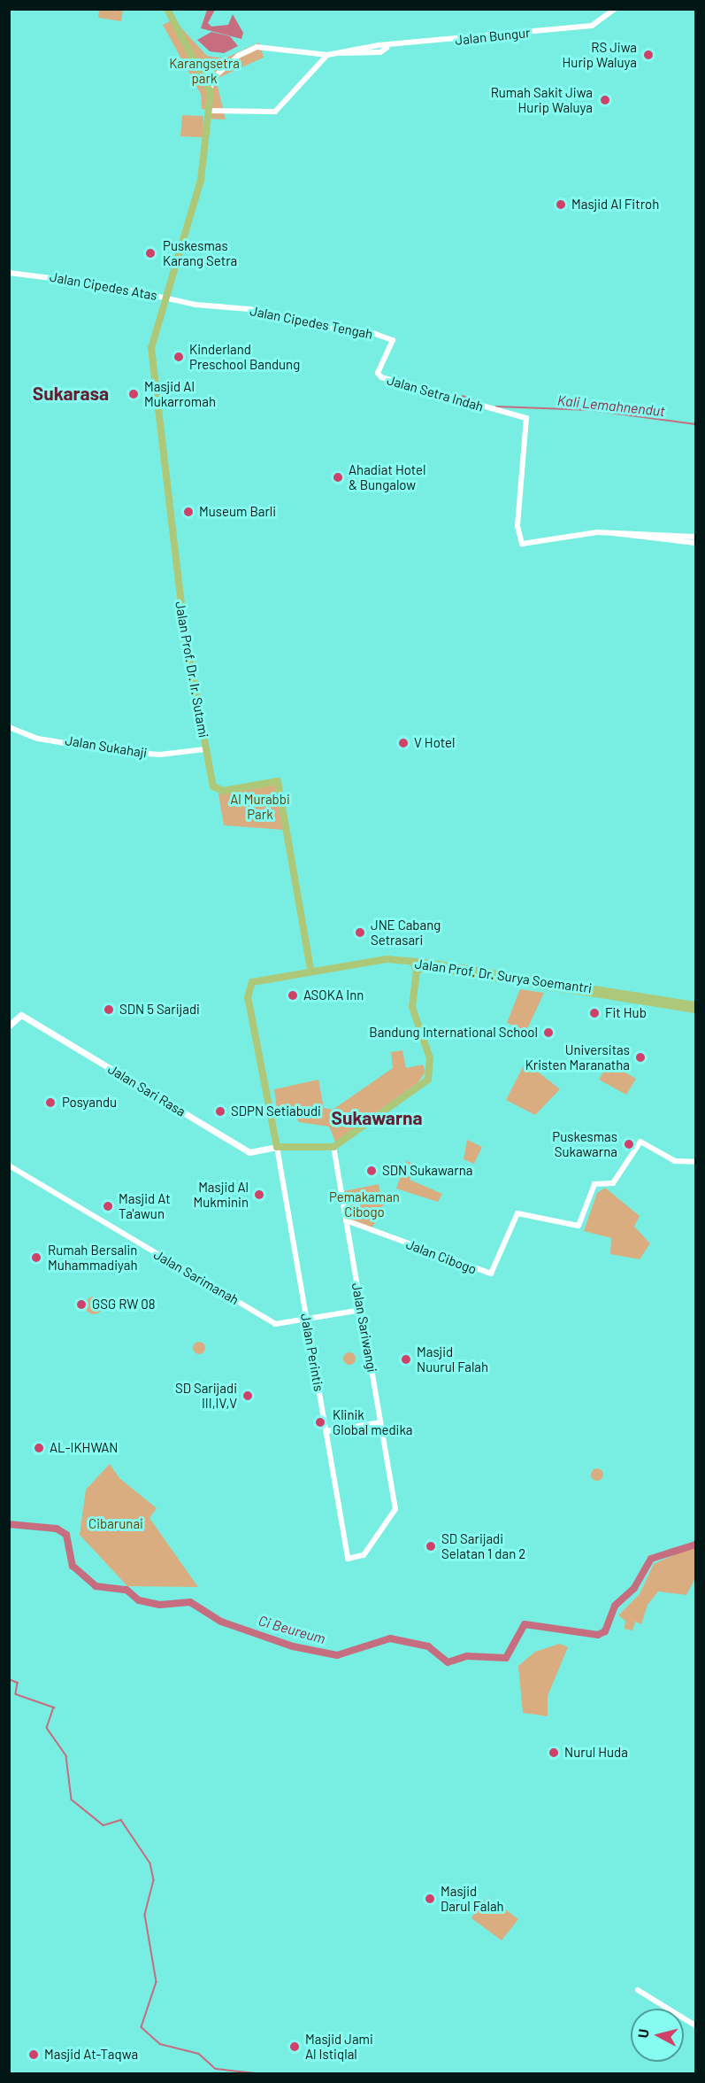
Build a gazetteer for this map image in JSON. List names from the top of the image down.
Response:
{
  "streets": {
    "main road": ["Jalan Prof. Dr. Ir. Sutami", "Jalan Prof. Dr. Surya Soemantri", "Jalan Sari Rasa"],
    "street": [
      "Jalan Bungur",
      "Jalan Cipedes Atas",
      "Jalan Cipedes Tengah",
      "Jalan Setra Indah",
      "Jalan Sukahaji",
      "Jalan Cibogo",
      "Jalan Sarimanah",
      "Jalan Sariwangi",
      "Jalan Perintis"
    ]
  },
  "crossings": [
    ["Jalan Cipedes Atas", "Jalan Cipedes Tengah"],
    ["Jalan Cipedes Atas", "Jalan Prof. Dr. Ir. Sutami"],
    ["Jalan Cipedes Tengah", "Jalan Setra Indah"],
    ["Jalan Cipedes Tengah", "Jalan Prof. Dr. Ir. Sutami"],
    ["Jalan Prof. Dr. Ir. Sutami", "Jalan Sukahaji"],
    ["Jalan Prof. Dr. Ir. Sutami", "Jalan Prof. Dr. Surya Soemantri"],
    ["Jalan Prof. Dr. Surya Soemantri", "Jalan Sari Rasa"],
    ["Jalan Prof. Dr. Surya Soemantri", "Jalan Perintis"],
    ["Jalan Sari Rasa", "Jalan Perintis"],
    ["Jalan Cibogo", "Jalan Sariwangi"],
    ["Jalan Sarimanah", "Jalan Perintis"],
    ["Jalan Sariwangi", "Jalan Perintis"]
  ],
  "districts": ["Sukarasa", "Sukawarna"],
  "water": ["Kali Lemahnendut", "Ci Beureum"],
  "parks": [
    "Karangsetra park",
    "Al Murabbi Park",
    "Pemakaman Cibogo",
    "Cibarunai"
  ],
  "places": [
    "RS Jiwa Hurip Waluya",
    "Rumah Sakit Jiwa Hurip Waluya",
    "Masjid Al Fitroh",
    "Puskesmas Karang Setra",
    "Kinderland Preschool Bandung",
    "Masjid Al Mukarromah",
    "Ahadiat Hotel & Bungalow",
    "Museum Barli",
    "V Hotel",
    "JNE Cabang Setrasari",
    "ASOKA Inn",
    "SDN 5 Sarijadi",
    "Fit Hub",
    "Bandung International School",
    "Universitas Kristen Maranatha",
    "Posyandu",
    "SDPN Setiabudi",
    "Puskesmas Sukawarna",
    "SDN Sukawarna",
    "Masjid Al Mukminin",
    "Masjid At Ta'awun",
    "Rumah Bersalin Muhammadiyah",
    "GSG RW 08",
    "Masjid Nuurul Falah",
    "SD Sarijadi III,IV,V",
    "Klinik Global medika",
    "AL-IKHWAN",
    "SD Sarijadi Selatan 1 dan 2",
    "Nurul Huda",
    "Masjid Darul Falah",
    "Masjid Jami Al Istiqlal",
    "Masjid At-Taqwa"
  ],
  "north": "left"
}
